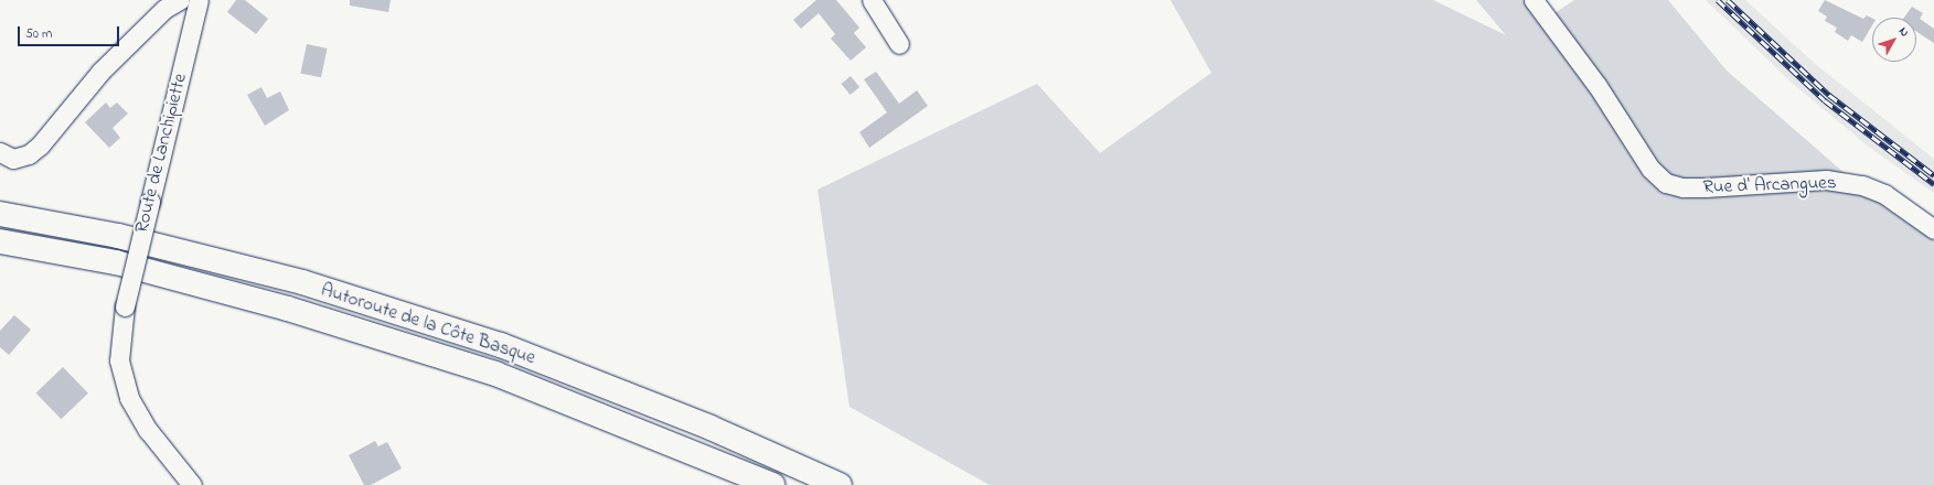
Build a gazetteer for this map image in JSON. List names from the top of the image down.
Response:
{
  "streets": {
    "highway": ["Autoroute de la Côte Basque"],
    "street": ["Route de Lanchipiette", "Rue d' Arcangues"]
  },
  "scale_bar": "50 m",
  "north": "top right"
}
